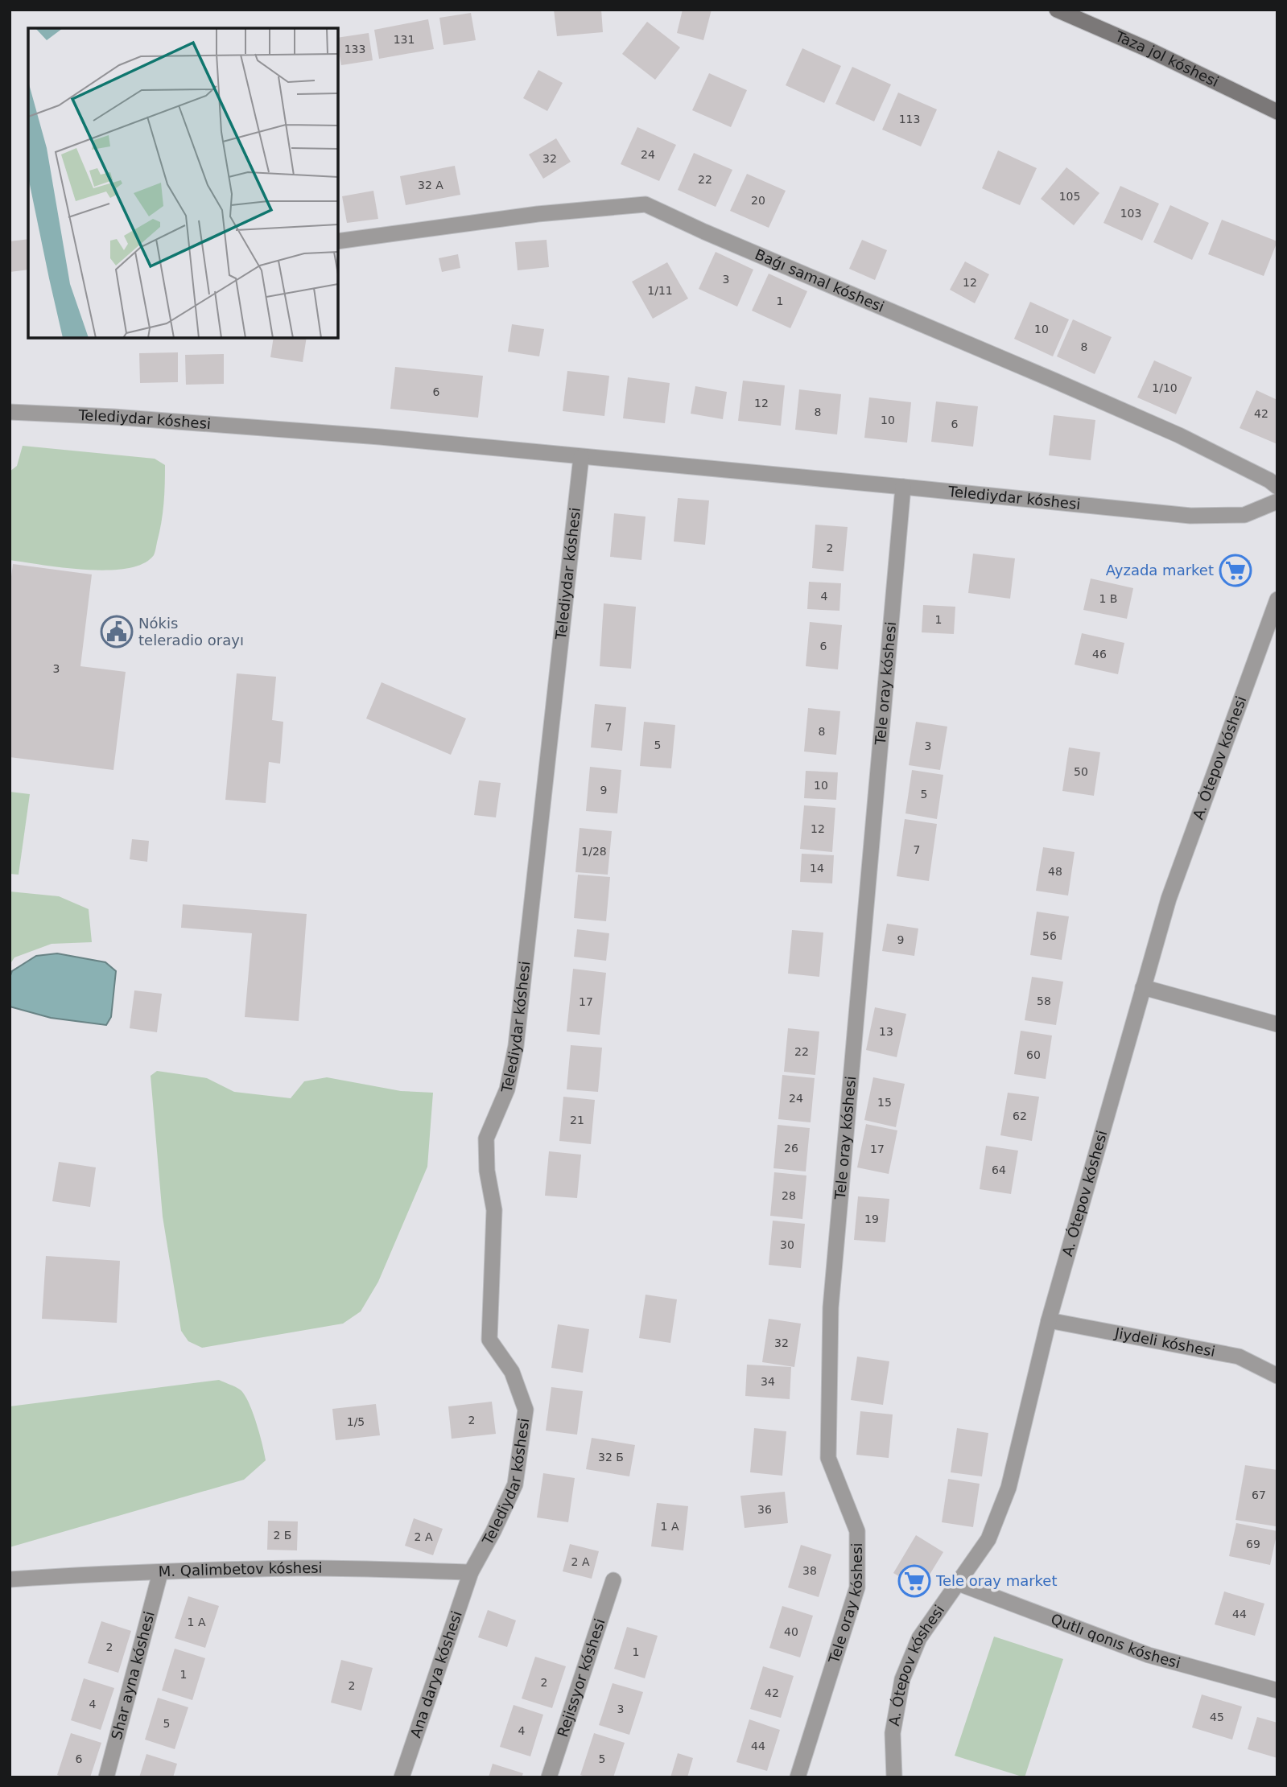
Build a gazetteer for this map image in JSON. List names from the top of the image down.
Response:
{
  "streets": {
    "main road": ["Taza jol kóshesi"],
    "street": [
      "Baǵı samal kóshesi",
      "Telediydar kóshesi",
      "Tele oray kóshesi",
      "A. Ótepov kóshesi",
      "Jiydeli kóshesi",
      "M. Qalimbetov kóshesi",
      "Qutlı qonıs kóshesi",
      "Ana darya kóshesi",
      "Shar ayna kóshesi",
      "Rejissyor kóshesi"
    ]
  },
  "crossings": [
    ["Telediydar kóshesi", "Tele oray kóshesi"],
    ["Telediydar kóshesi", "M. Qalimbetov kóshesi"],
    ["Telediydar kóshesi", "Ana darya kóshesi"],
    ["A. Ótepov kóshesi", "Jiydeli kóshesi"],
    ["A. Ótepov kóshesi", "Qutlı qonıs kóshesi"],
    ["M. Qalimbetov kóshesi", "Ana darya kóshesi"],
    ["M. Qalimbetov kóshesi", "Shar ayna kóshesi"]
  ],
  "places": {
    "supermarket": ["Ayzada market", "Tele oray market"],
    "public building": ["Nókis teleradio orayı"]
  },
  "house_numbers": [
    "131",
    "133",
    "113",
    "24",
    "32",
    "22",
    "32 А",
    "105",
    "20",
    "103",
    "3",
    "12",
    "1/11",
    "1",
    "10",
    "8",
    "1/10",
    "6",
    "12",
    "8",
    "42",
    "10",
    "6",
    "2",
    "4",
    "1 В",
    "1",
    "6",
    "46",
    "3",
    "7",
    "8",
    "5",
    "3",
    "50",
    "10",
    "9",
    "5",
    "12",
    "7",
    "1/28",
    "14",
    "48",
    "56",
    "9",
    "58",
    "17",
    "13",
    "22",
    "60",
    "24",
    "15",
    "62",
    "21",
    "26",
    "17",
    "64",
    "28",
    "19",
    "30",
    "32",
    "34",
    "2",
    "1/5",
    "32 Б",
    "67",
    "36",
    "1 А",
    "2 Б",
    "2 А",
    "69",
    "2 А",
    "38",
    "44",
    "1 А",
    "40",
    "2",
    "1",
    "1",
    "2",
    "2",
    "42",
    "4",
    "3",
    "45",
    "5",
    "4",
    "44",
    "6",
    "5"
  ]
}
